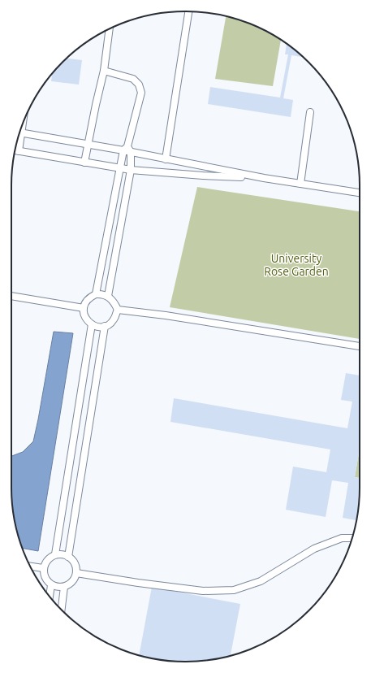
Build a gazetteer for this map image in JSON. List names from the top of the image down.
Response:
{
  "parks": ["University Rose Garden"]
}
